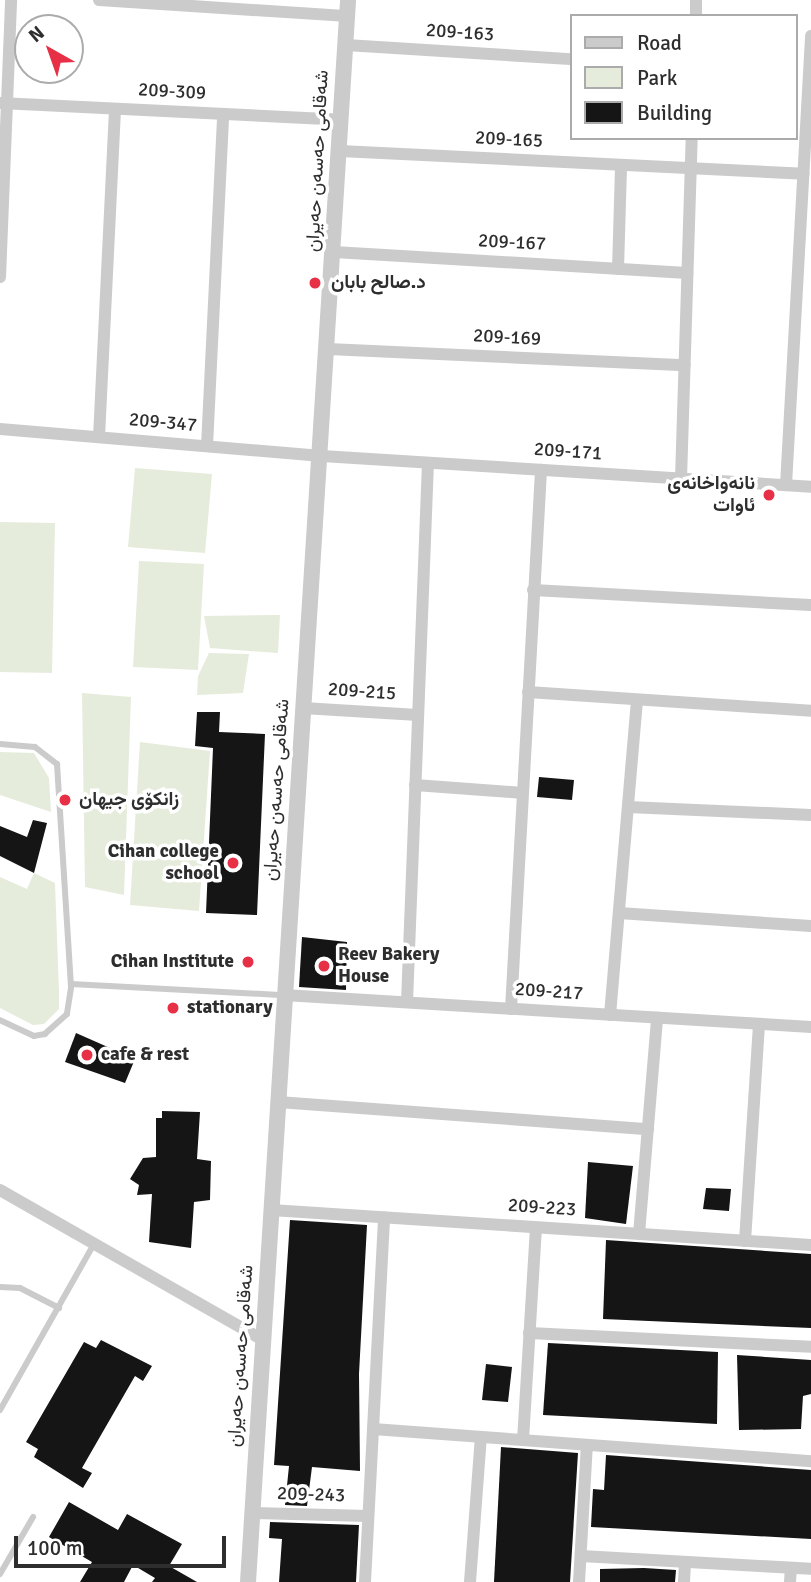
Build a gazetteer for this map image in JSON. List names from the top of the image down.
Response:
{
  "streets": {
    "street": [
      "209-163",
      "209-309",
      "209-165",
      "شەقامی حەسەن حەیران",
      "209-167",
      "209-169",
      "209-347",
      "209-171",
      "209-215",
      "209-217",
      "209-223",
      "209-243"
    ]
  },
  "crossings": [
    ["209-163", "شەقامی حەسەن حەیران"],
    ["209-309", "شەقامی حەسەن حەیران"],
    ["209-165", "شەقامی حەسەن حەیران"],
    ["شەقامی حەسەن حەیران", "209-167"],
    ["شەقامی حەسەن حەیران", "209-169"],
    ["شەقامی حەسەن حەیران", "209-347"],
    ["شەقامی حەسەن حەیران", "209-171"],
    ["شەقامی حەسەن حەیران", "209-215"],
    ["شەقامی حەسەن حەیران", "209-217"],
    ["شەقامی حەسەن حەیران", "209-223"],
    ["شەقامی حەسەن حەیران", "209-243"],
    ["209-347", "209-171"]
  ],
  "places": [
    "د.صالح بابان",
    "نانەواخانەی ئاوات",
    "زانکۆی جیھان",
    "Cihan college school",
    "Cihan Institute",
    "Reev Bakery House",
    "stationary",
    "cafe & rest"
  ],
  "legend": ["Road", "Park", "Building"],
  "scale_bar": "100 m",
  "north": "top left"
}
